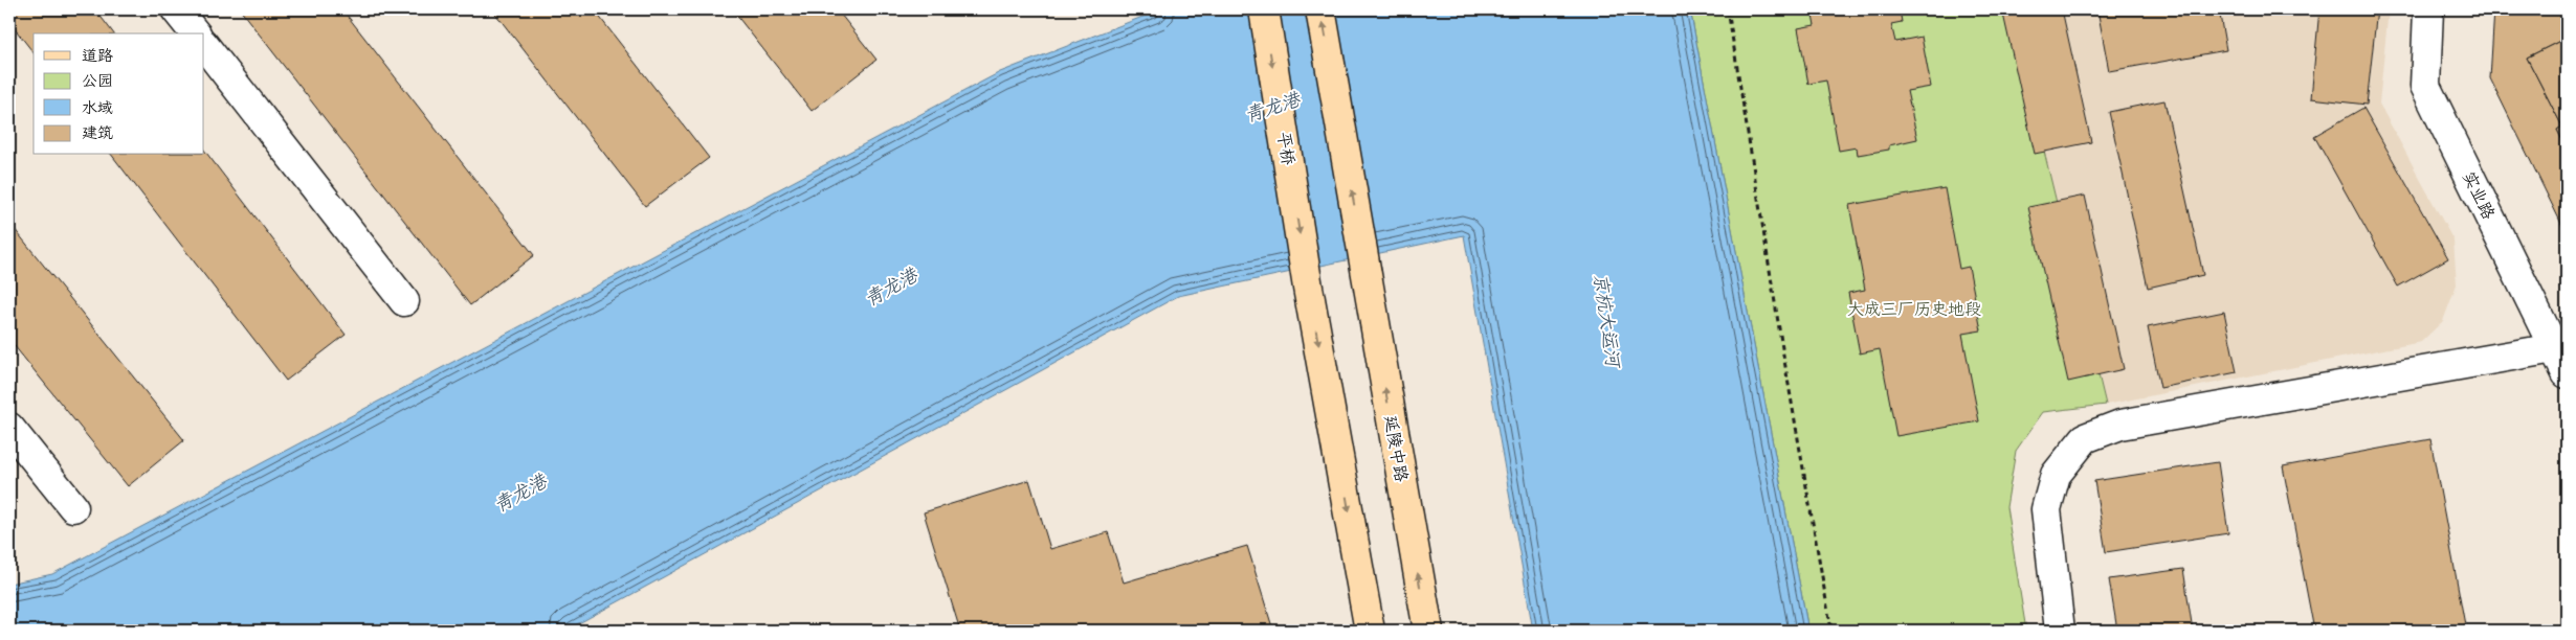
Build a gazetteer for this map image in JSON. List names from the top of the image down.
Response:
{
  "streets": {
    "main road": ["平桥", "延陵中路"],
    "street": ["实业路"]
  },
  "one_way": ["平桥", "延陵中路"],
  "water": ["青龙港", "京杭大运河"],
  "parks": ["大成三厂历史地段"],
  "legend": [
    "道路",
    "公园",
    "水域",
    "建筑"
  ]
}
